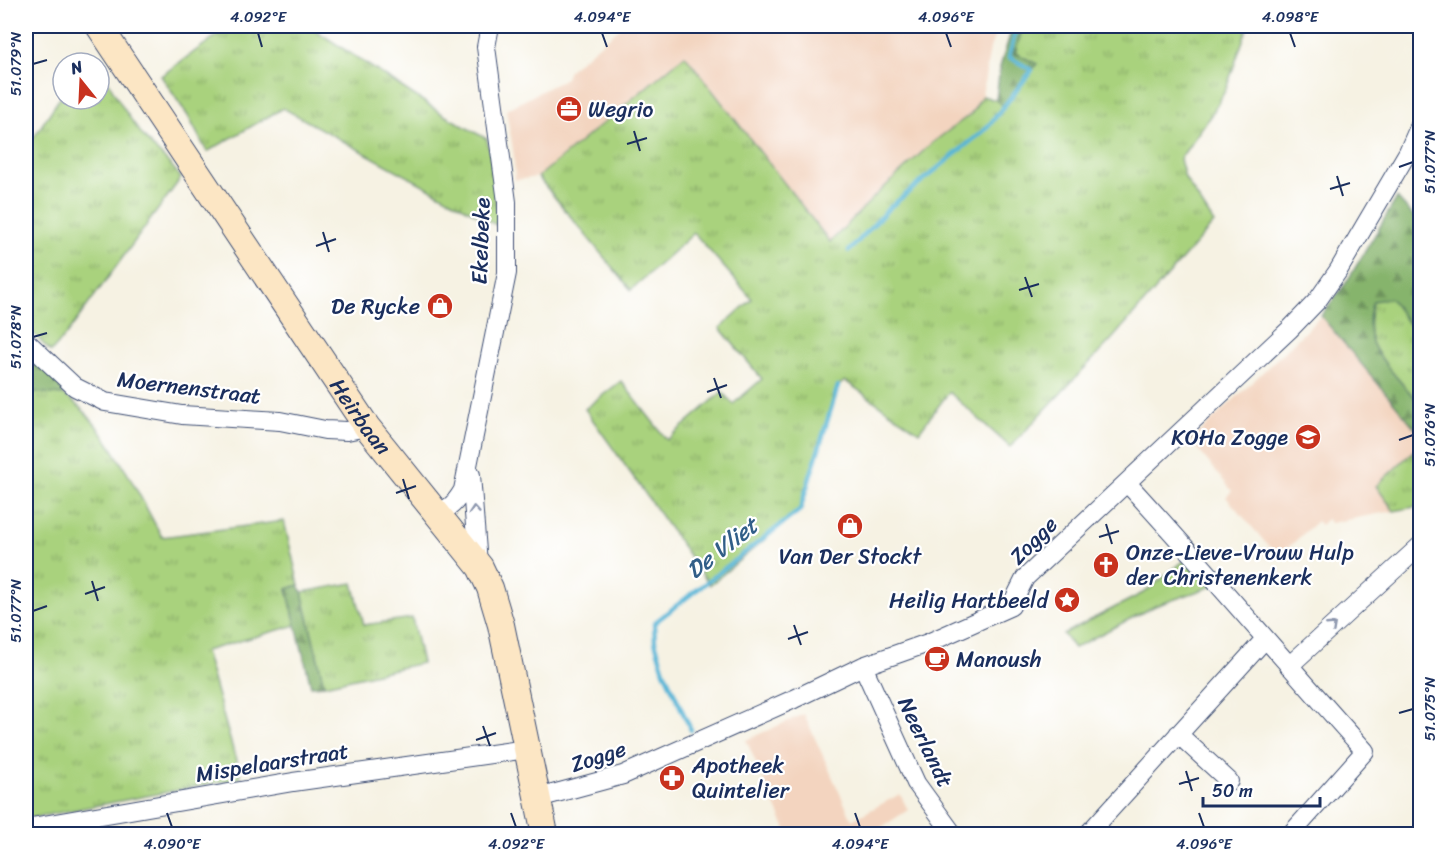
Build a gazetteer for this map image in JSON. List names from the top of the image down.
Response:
{
  "streets": {
    "main road": ["Heirbaan"],
    "street": [
      "Ekelbeke",
      "Moernenstraat",
      "Zogge",
      "Neerlandt",
      "Mispelaarstraat"
    ]
  },
  "crossings": [
    ["Ekelbeke", "Heirbaan"],
    ["Moernenstraat", "Heirbaan"],
    ["Heirbaan", "Zogge"],
    ["Heirbaan", "Mispelaarstraat"],
    ["Zogge", "Neerlandt"]
  ],
  "water": ["De Vliet"],
  "places": {
    "office": ["Wegrio"],
    "shop": ["De Rycke", "Van Der Stockt"],
    "school or university": ["KOHa Zogge"],
    "church": ["Onze-Lieve-Vrouw Hulp der Christenenkerk"],
    "place": ["Heilig Hartbeeld"],
    "cafe": ["Manoush"],
    "pharmacy": ["Apotheek Quintelier"]
  },
  "scale_bar": "50 m",
  "north": "top",
  "coordinates": [
    "4.092°E",
    "4.094°E",
    "4.096°E",
    "4.098°E",
    "51.079°N",
    "51.077°N",
    "51.078°N",
    "51.076°N",
    "51.075°N",
    "4.090°E"
  ]
}
